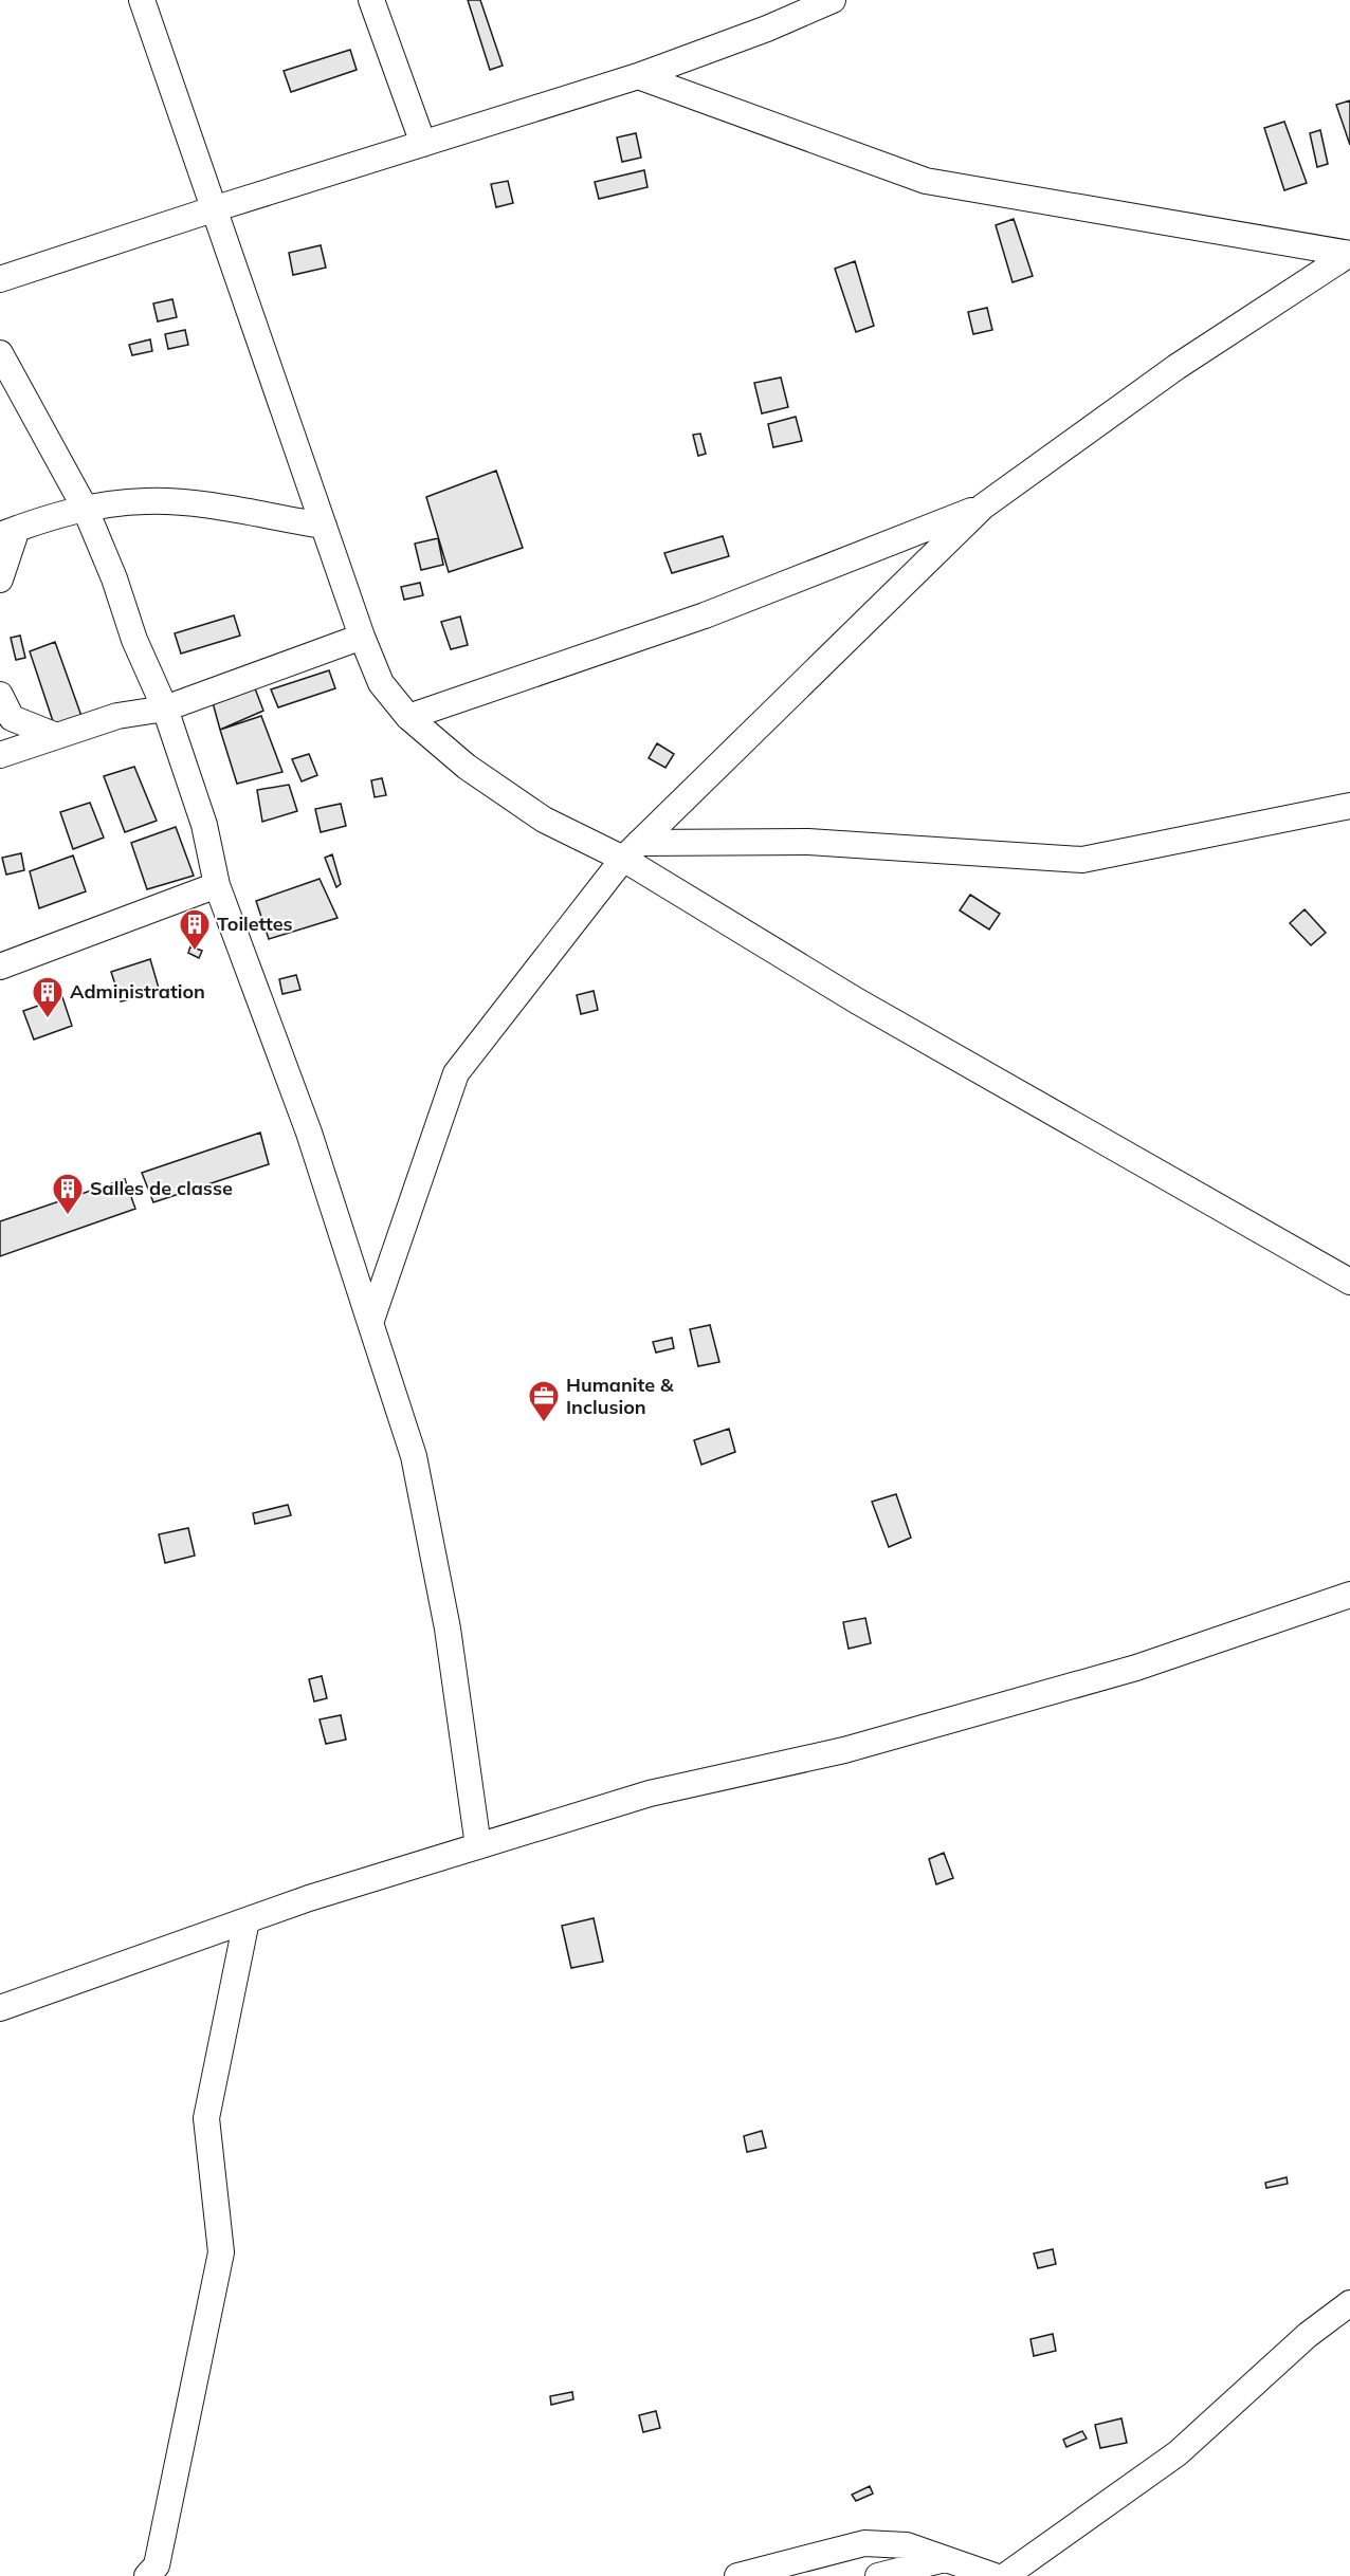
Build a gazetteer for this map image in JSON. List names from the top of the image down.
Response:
{
  "places": {
    "building": ["Toilettes", "Administration", "Salles de classe"],
    "office": ["Humanite & Inclusion"]
  }
}
